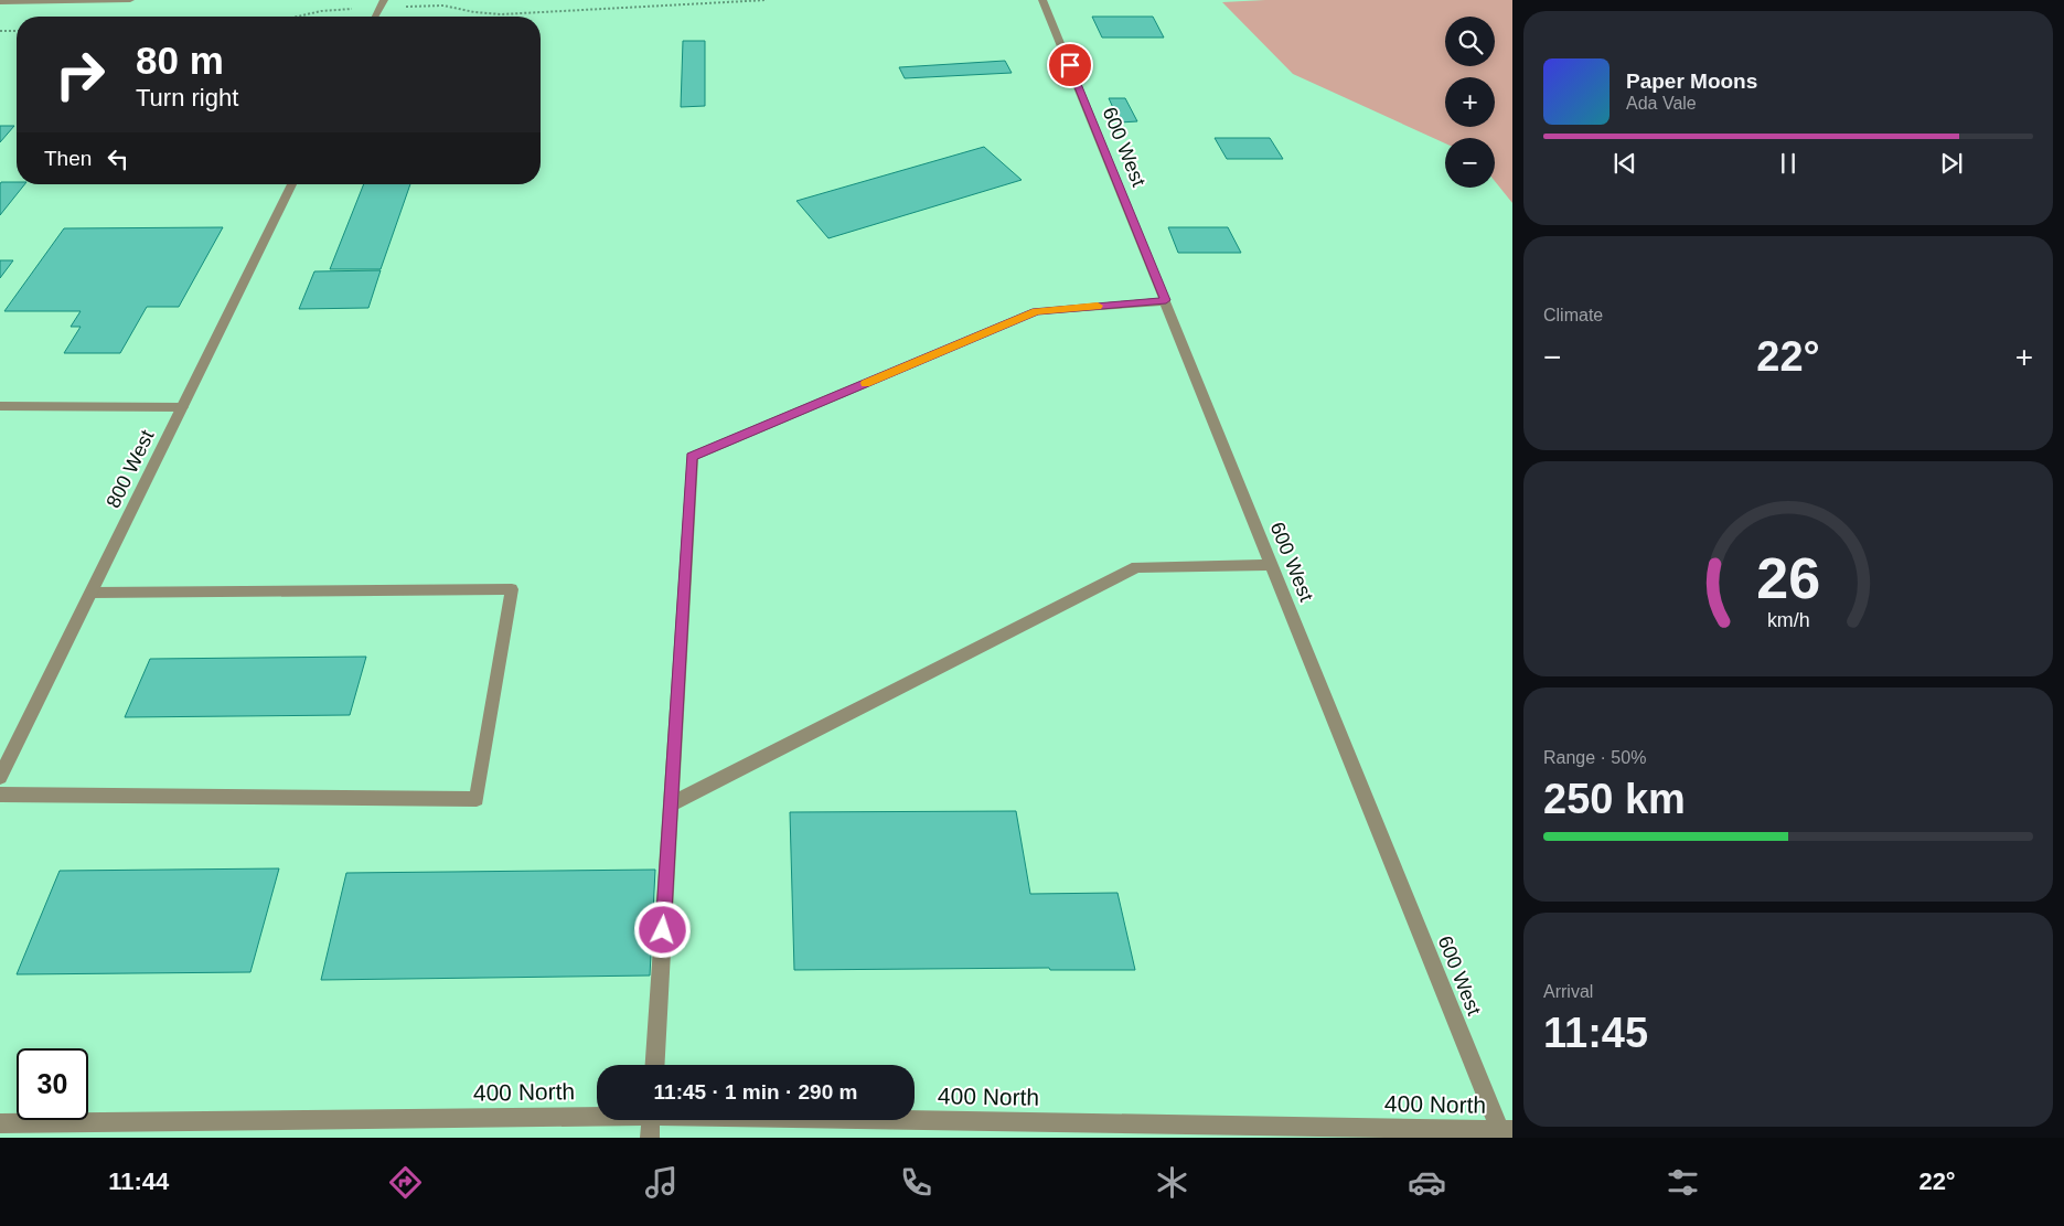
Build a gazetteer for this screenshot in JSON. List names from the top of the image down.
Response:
{
  "streets": {
    "street": ["600 West", "800 West", "400 North"]
  },
  "crossings": [
    ["600 West", "400 North"]
  ],
  "page": {
    "map_buttons": ["+", "−"],
    "turn": ["80 m", "Turn right"],
    "song": ["Paper Moons", "Ada Vale"],
    "then": "Then",
    "tile": [
      "Climate",
      ["Range · 50%", "250 km"],
      ["Arrival", "11:45"]
    ],
    "heat": ["−", "22°", "+"],
    "limit": "30",
    "trip": "11:45 · 1 min · 290 m",
    "tabs": ["11:44", "22°"],
    "gauge": ["26", "km/h"]
  }
}
